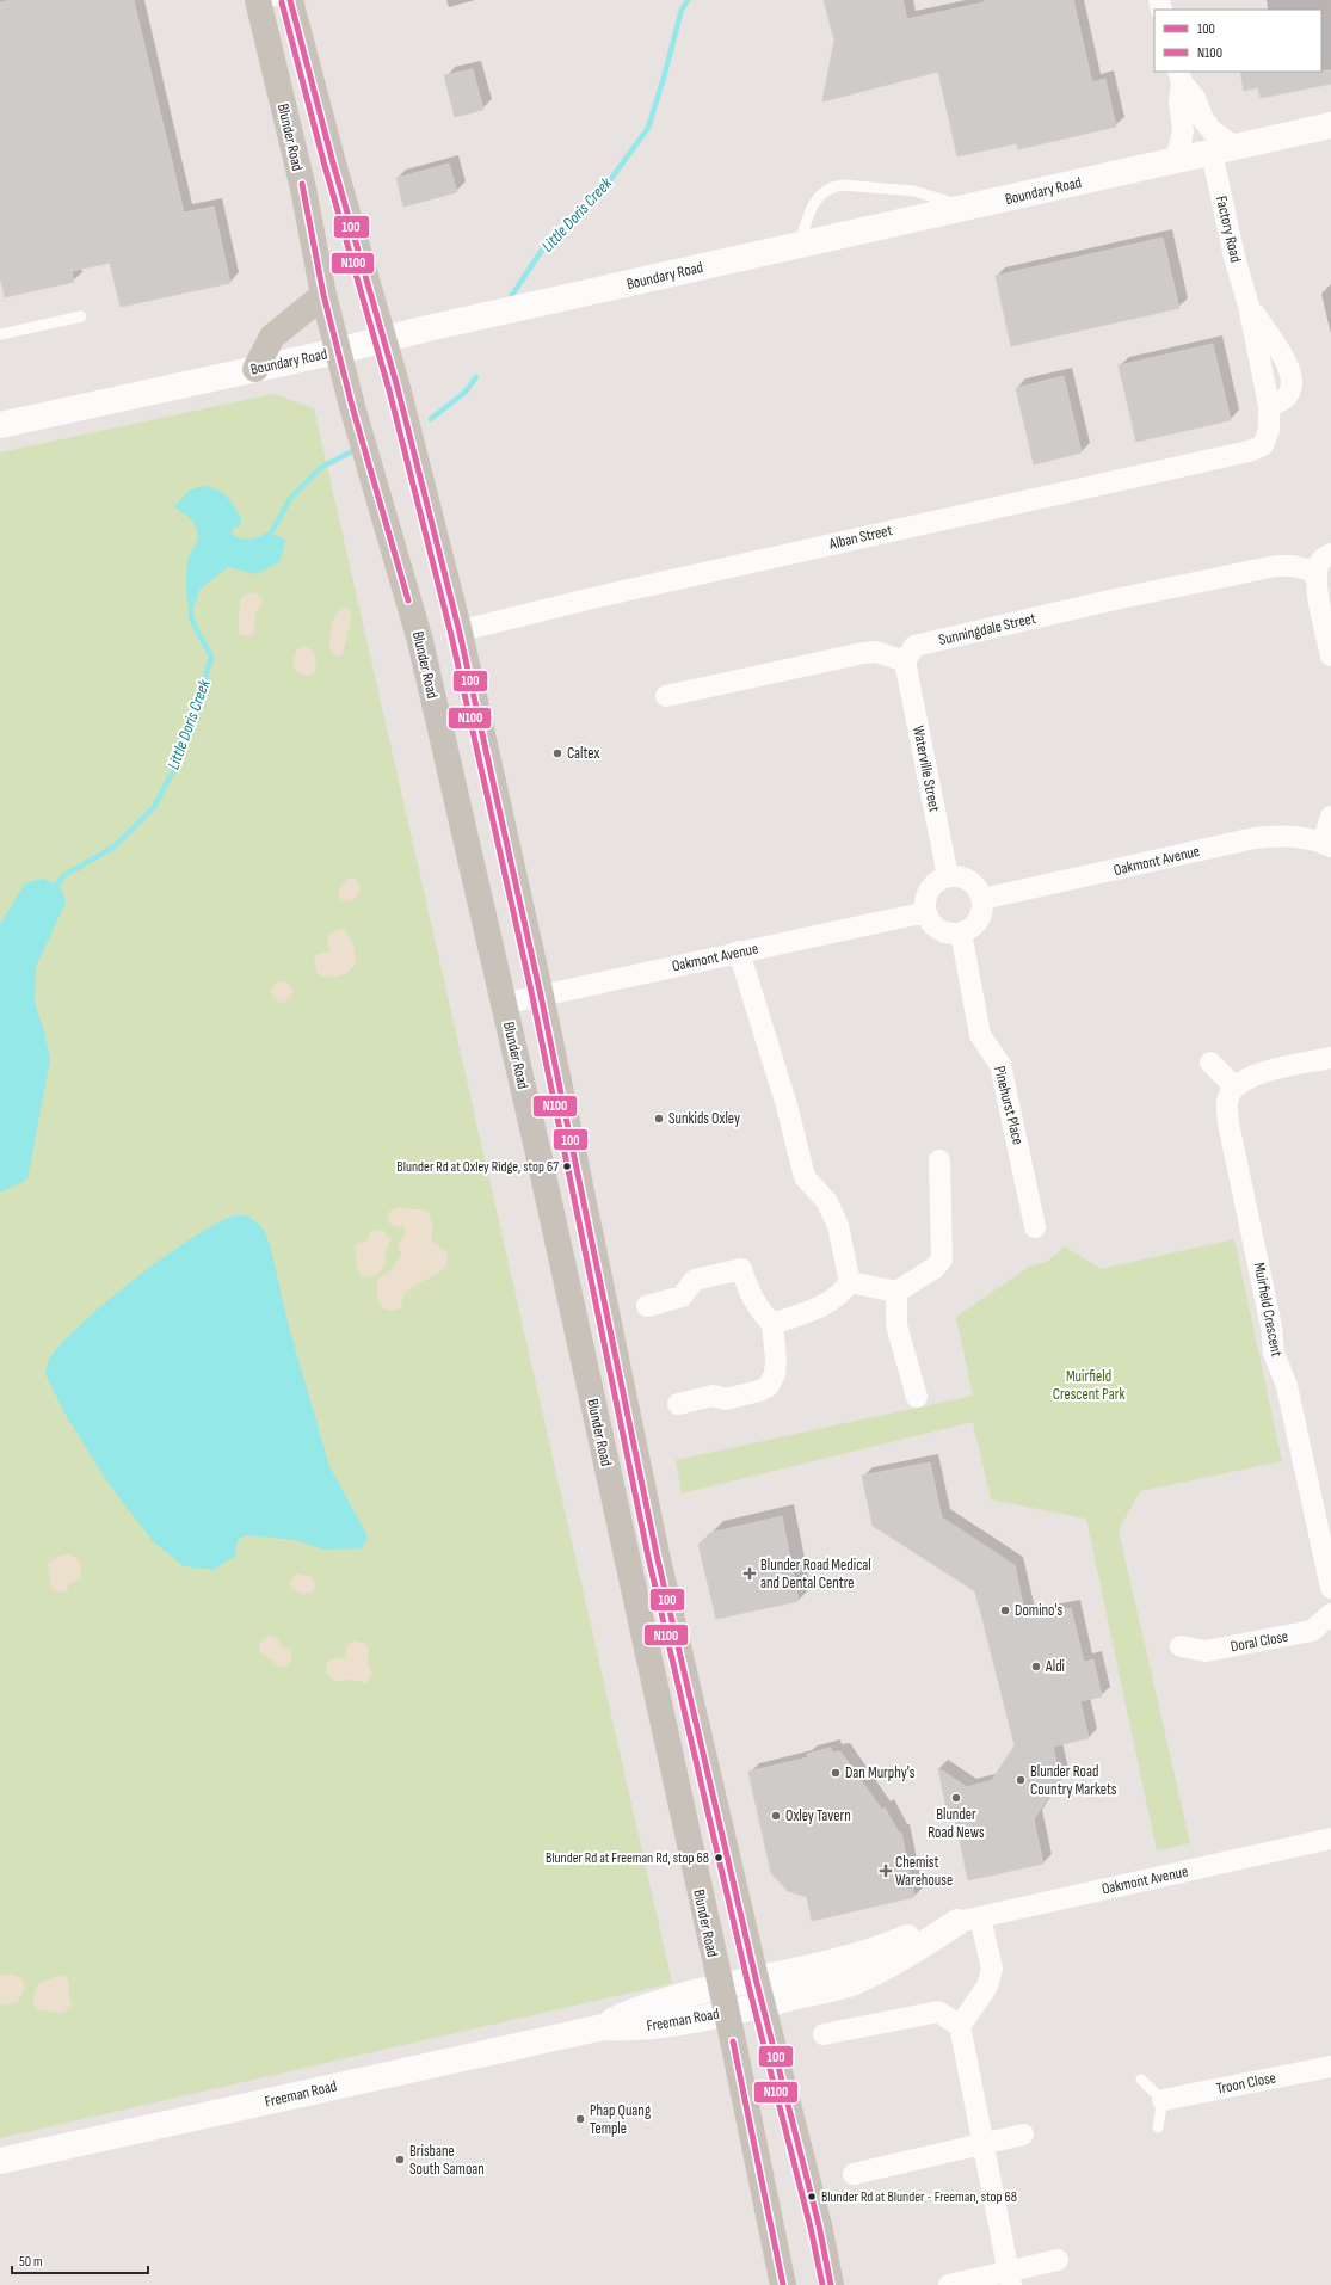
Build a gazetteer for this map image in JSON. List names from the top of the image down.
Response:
{
  "streets": {
    "main road": ["Blunder Road"],
    "street": [
      "Boundary Road",
      "Factory Road",
      "Alban Street",
      "Sunningdale Street",
      "Waterville Street",
      "Oakmont Avenue",
      "Pinehurst Place",
      "Muirfield Crescent",
      "Doral Close",
      "Freeman Road",
      "Troon Close"
    ]
  },
  "crossings": [
    ["Blunder Road", "Boundary Road"],
    ["Blunder Road", "Alban Street"],
    ["Blunder Road", "Oakmont Avenue"],
    ["Blunder Road", "Freeman Road"],
    ["Boundary Road", "Factory Road"],
    ["Factory Road", "Alban Street"],
    ["Sunningdale Street", "Waterville Street"],
    ["Waterville Street", "Oakmont Avenue"],
    ["Waterville Street", "Pinehurst Place"],
    ["Oakmont Avenue", "Pinehurst Place"],
    ["Oakmont Avenue", "Freeman Road"]
  ],
  "water": ["Little Doris Creek"],
  "parks": ["Muirfield Crescent Park"],
  "places": {
    "other": [
      "Caltex",
      "Sunkids Oxley",
      "Blunder Rd at Oxley Ridge, stop 67",
      "Domino's",
      "Aldi",
      "Dan Murphy's",
      "Blunder Road Country Markets",
      "Blunder Road News",
      "Oxley Tavern",
      "Blunder Rd at Freeman Rd, stop 68",
      "Phap Quang Temple",
      "Brisbane South Samoan",
      "Blunder Rd at Blunder - Freeman, stop 68"
    ],
    "health": ["Blunder Road Medical and Dental Centre", "Chemist Warehouse"]
  },
  "lines": ["transit line 100", "transit line N100"],
  "legend": ["100", "N100"],
  "scale_bar": "50 m"
}
